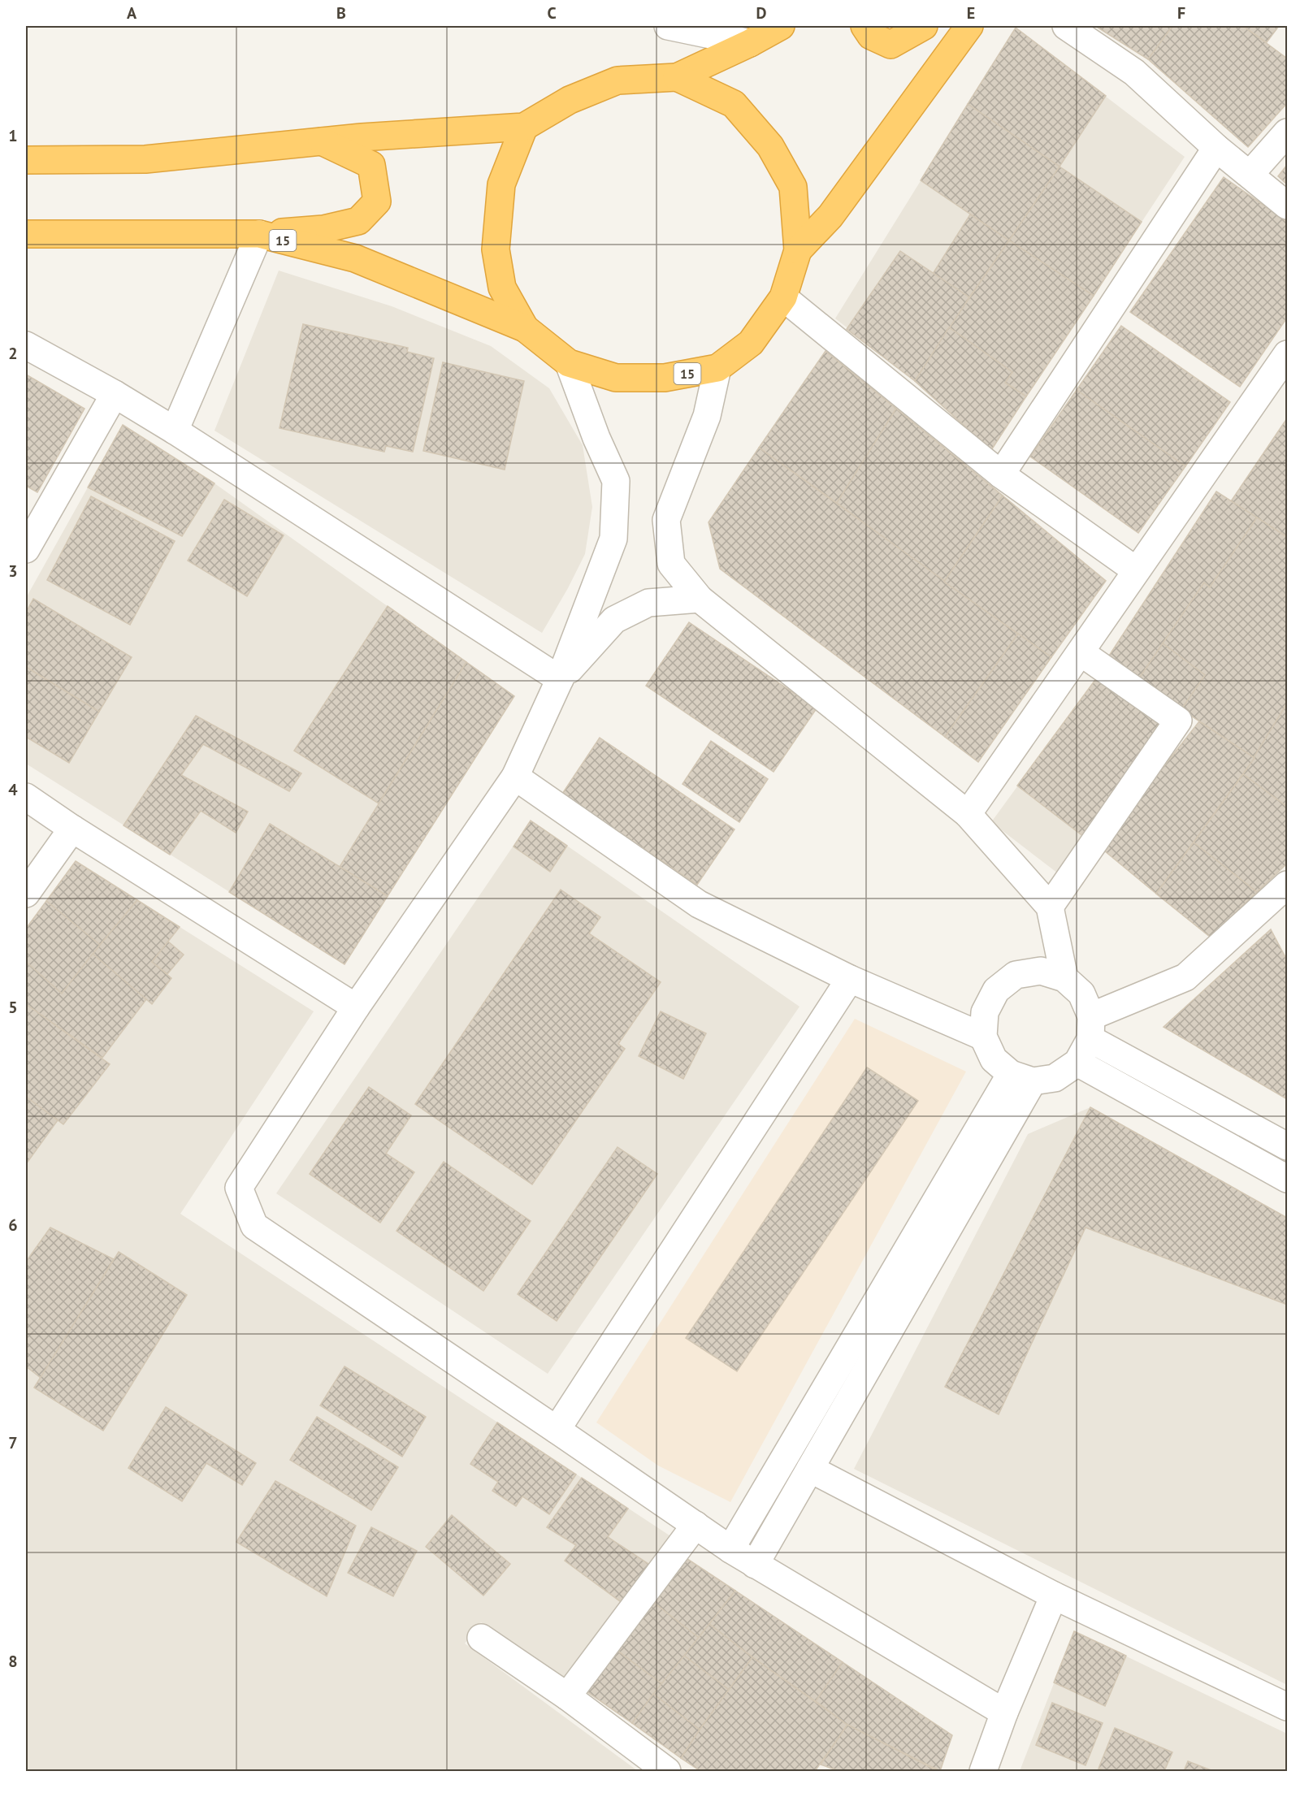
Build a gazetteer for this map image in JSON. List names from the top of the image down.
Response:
{
  "streets": {
    "highway": ["15"]
  },
  "grid": {
    "columns": [
      "A",
      "B",
      "C",
      "D",
      "E",
      "F"
    ],
    "rows": [
      "1",
      "2",
      "3",
      "4",
      "5",
      "6",
      "7",
      "8"
    ]
  }
}
